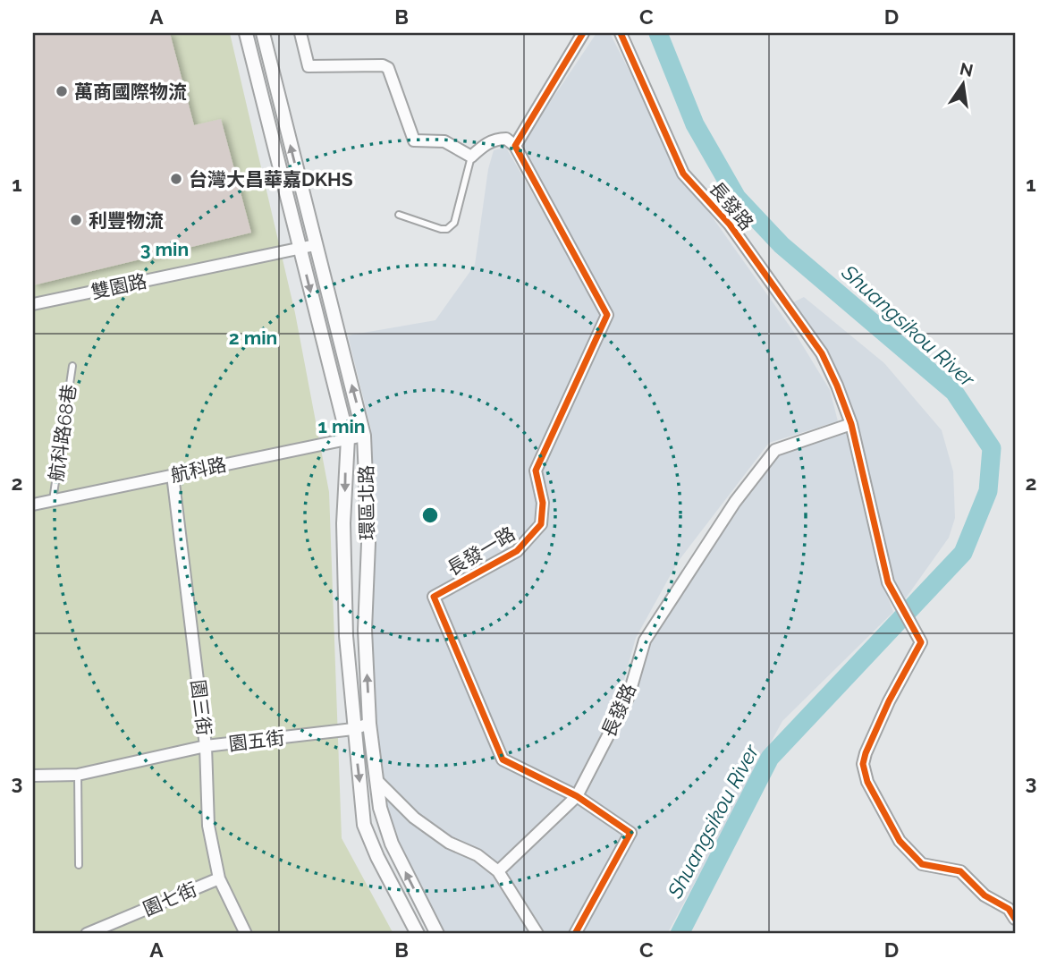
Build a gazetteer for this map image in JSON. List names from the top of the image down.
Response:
{
  "streets": {
    "street": [
      "長發路",
      "雙園路",
      "航科路",
      "環區北路",
      "長發一路",
      "園三街",
      "園五街",
      "園七街"
    ],
    "lane": ["航科路68巷"]
  },
  "crossings": [
    ["長發路", "長發一路"],
    ["雙園路", "環區北路"],
    ["航科路68巷", "航科路"],
    ["航科路", "環區北路"],
    ["航科路", "園三街"],
    ["環區北路", "園五街"],
    ["園三街", "園五街"],
    ["園三街", "園七街"]
  ],
  "water": ["Shuangsikou River"],
  "places": ["萬商國際物流", "台灣大昌華嘉DKHS", "利豐物流"],
  "north": "top",
  "grid": {
    "columns": [
      "A",
      "B",
      "C",
      "D"
    ],
    "rows": ["1", "2", "3"]
  },
  "rings": ["3 min", "2 min", "1 min"]
}
